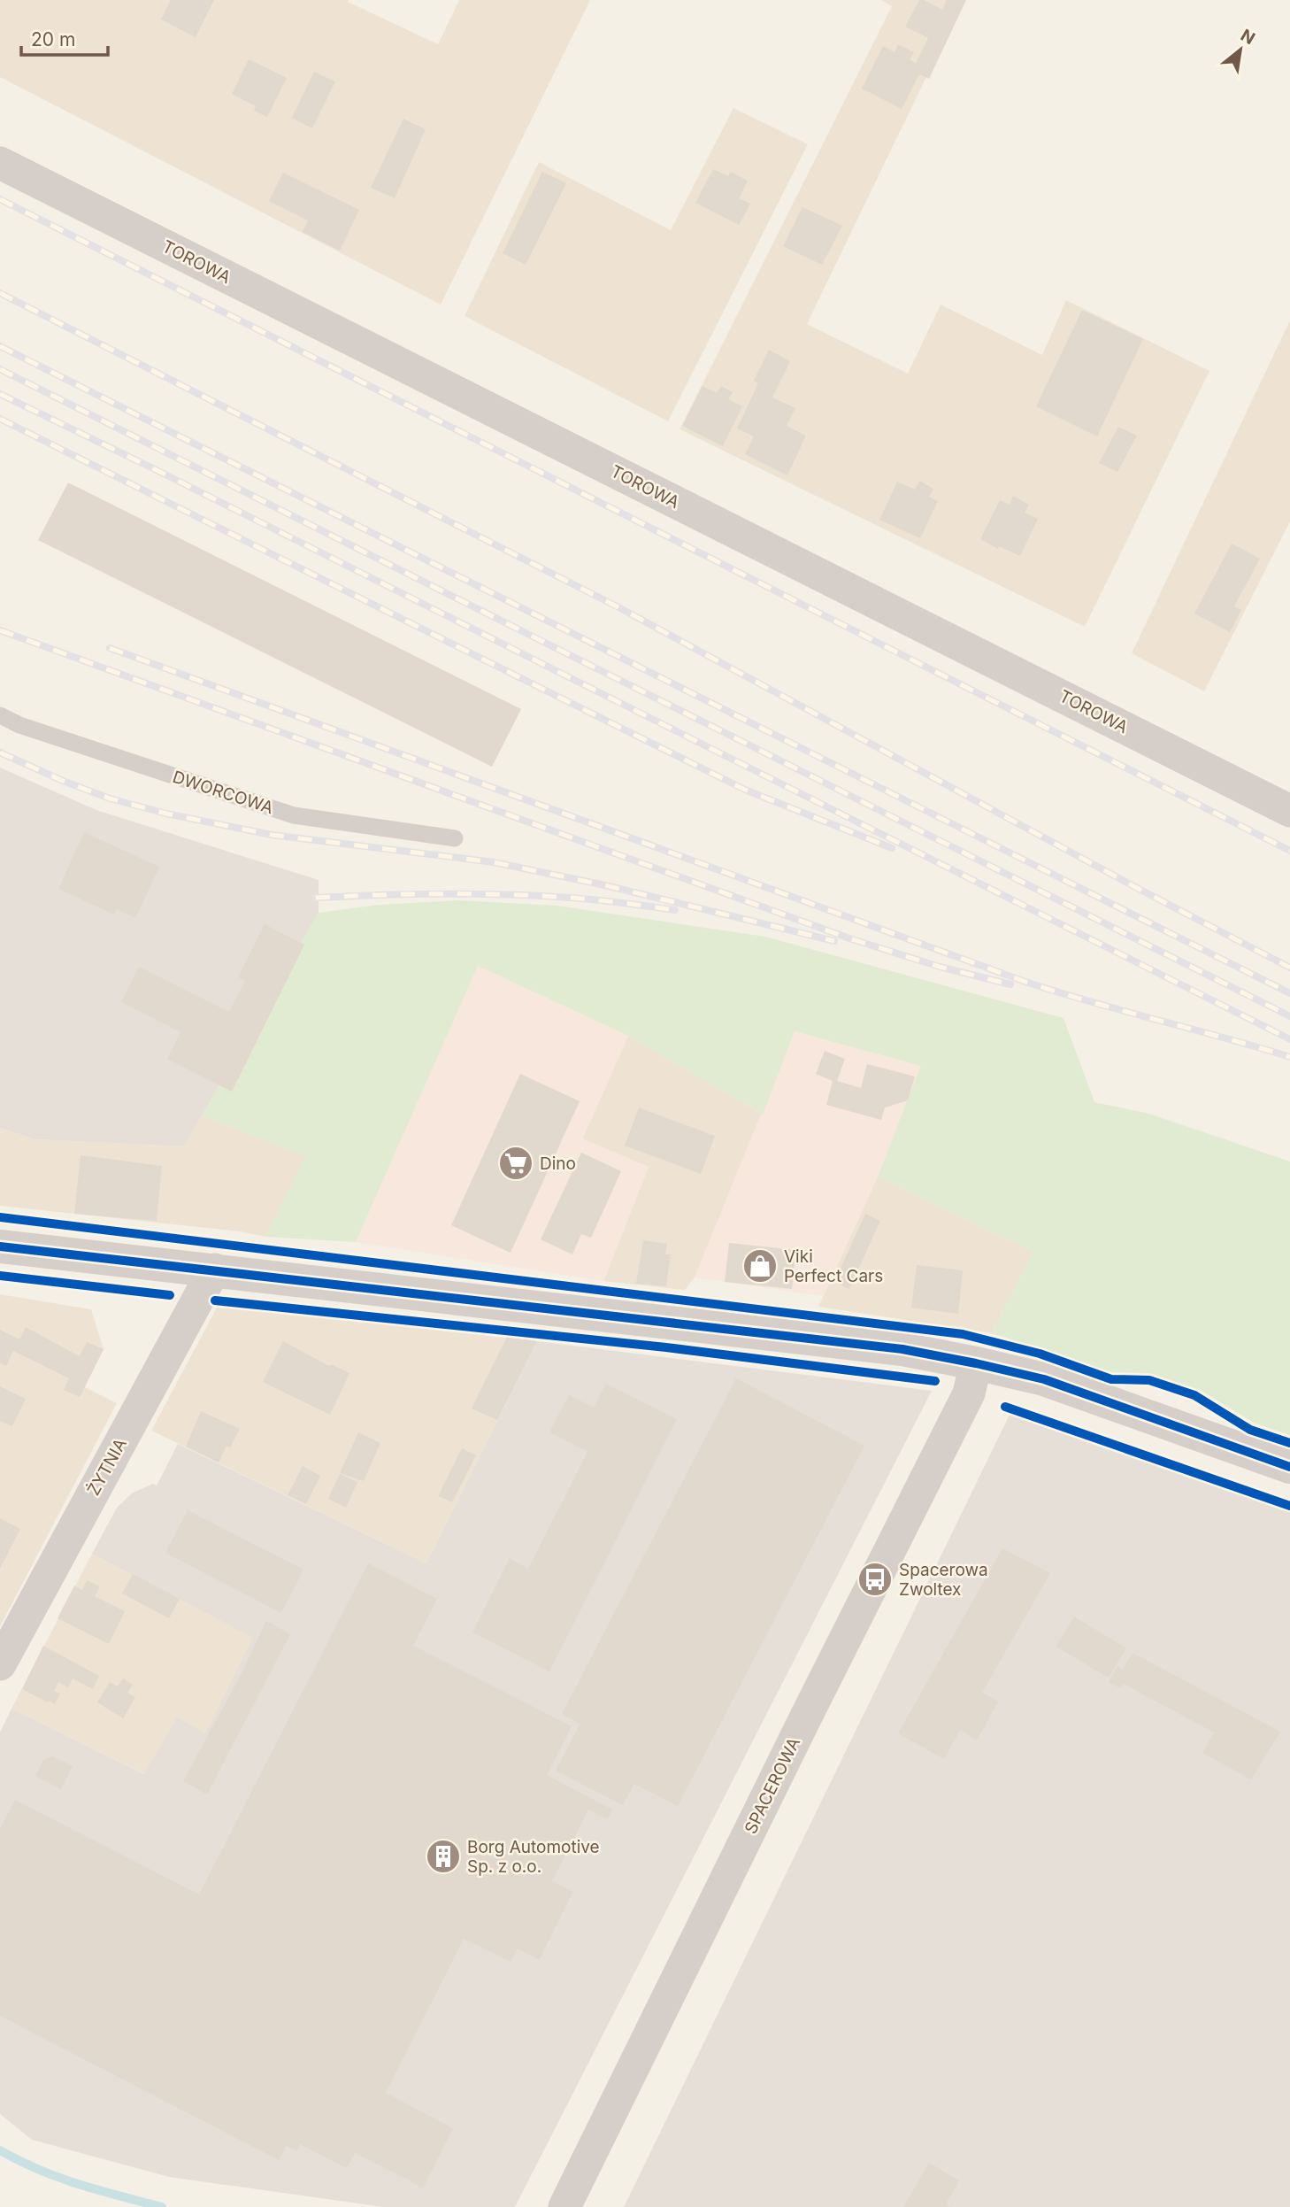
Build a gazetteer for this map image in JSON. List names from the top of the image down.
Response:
{
  "streets": {
    "street": ["TOROWA", "ŻYTNIA", "SPACEROWA"],
    "lane": ["DWORCOWA"]
  },
  "places": {
    "supermarket": ["Dino"],
    "shop": ["Viki Perfect Cars"],
    "bus stop": ["Spacerowa Zwoltex"],
    "building": ["Borg Automotive Sp. z o.o."]
  },
  "scale_bar": "20 m",
  "north": "top right"
}
